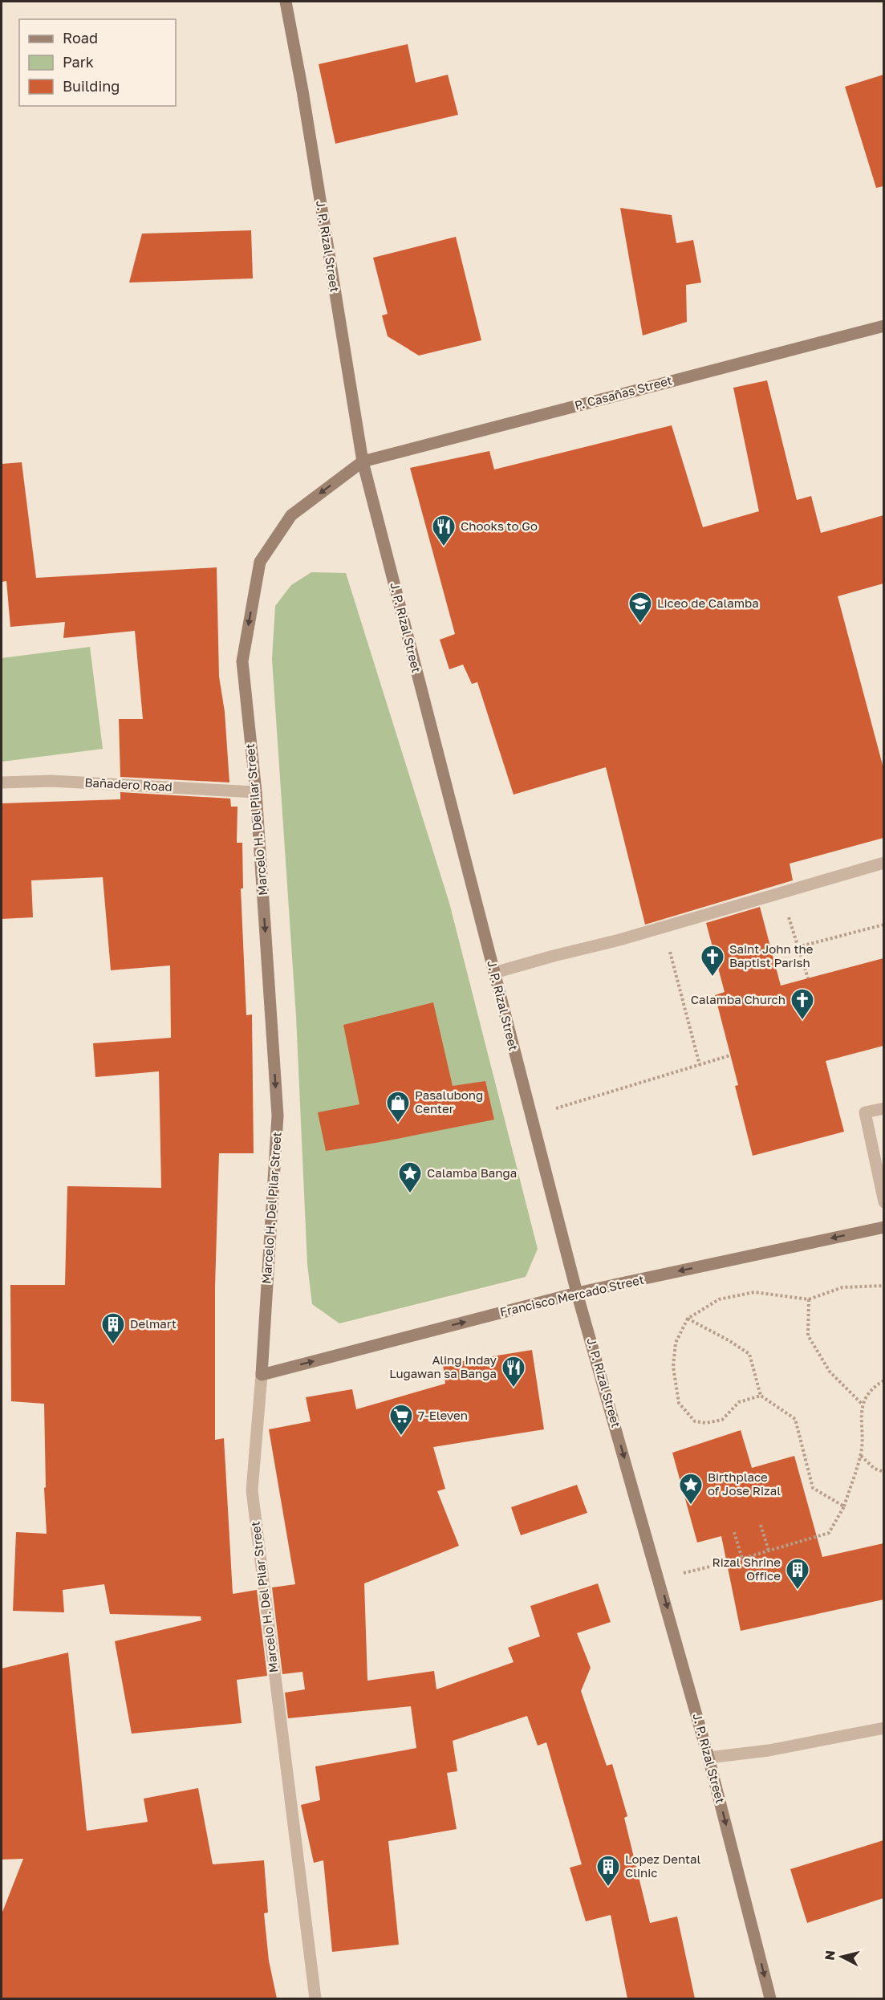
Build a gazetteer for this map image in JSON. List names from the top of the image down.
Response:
{
  "streets": {
    "main road": [
      "J. P. Rizal Street",
      "P. Casañas Street",
      "Marcelo H. Del Pilar Street",
      "Francisco Mercado Street"
    ],
    "street": ["Bañadero Road"]
  },
  "crossings": [
    ["J. P. Rizal Street", "P. Casañas Street"],
    ["J. P. Rizal Street", "Marcelo H. Del Pilar Street"],
    ["J. P. Rizal Street", "Francisco Mercado Street"],
    ["P. Casañas Street", "Marcelo H. Del Pilar Street"],
    ["Bañadero Road", "Marcelo H. Del Pilar Street"],
    ["Marcelo H. Del Pilar Street", "Francisco Mercado Street"]
  ],
  "one_way": ["J. P. Rizal Street", "Marcelo H. Del Pilar Street"],
  "places": {
    "restaurant": ["Chooks to Go", "Aling Inday Lugawan sa Banga"],
    "school or university": ["Liceo de Calamba"],
    "church": ["Saint John the Baptist Parish", "Calamba Church"],
    "shop": ["Pasalubong Center"],
    "place": ["Calamba Banga", "Birthplace of Jose Rizal"],
    "building": ["Delmart", "Rizal Shrine Office", "Lopez Dental Clinic"],
    "supermarket": ["7-Eleven"]
  },
  "legend": ["Road", "Park", "Building"],
  "north": "left"
}
